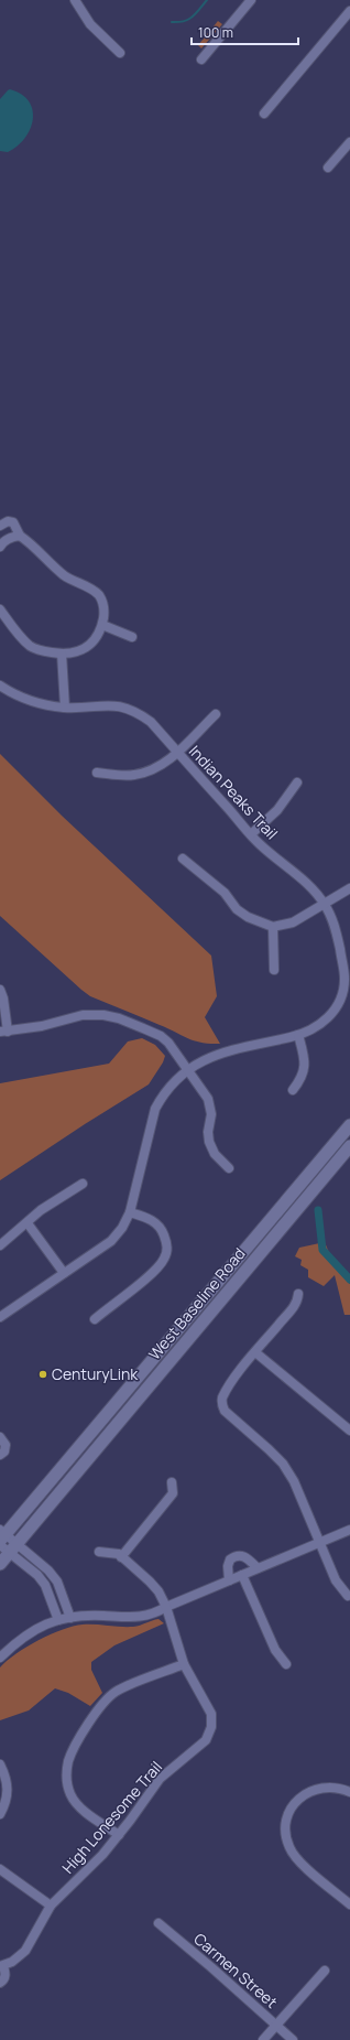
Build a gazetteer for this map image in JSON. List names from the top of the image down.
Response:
{
  "streets": {
    "main road": ["West Baseline Road"],
    "street": ["Indian Peaks Trail", "High Lonesome Trail", "Carmen Street"]
  },
  "places": ["CenturyLink"],
  "scale_bar": "100 m"
}
